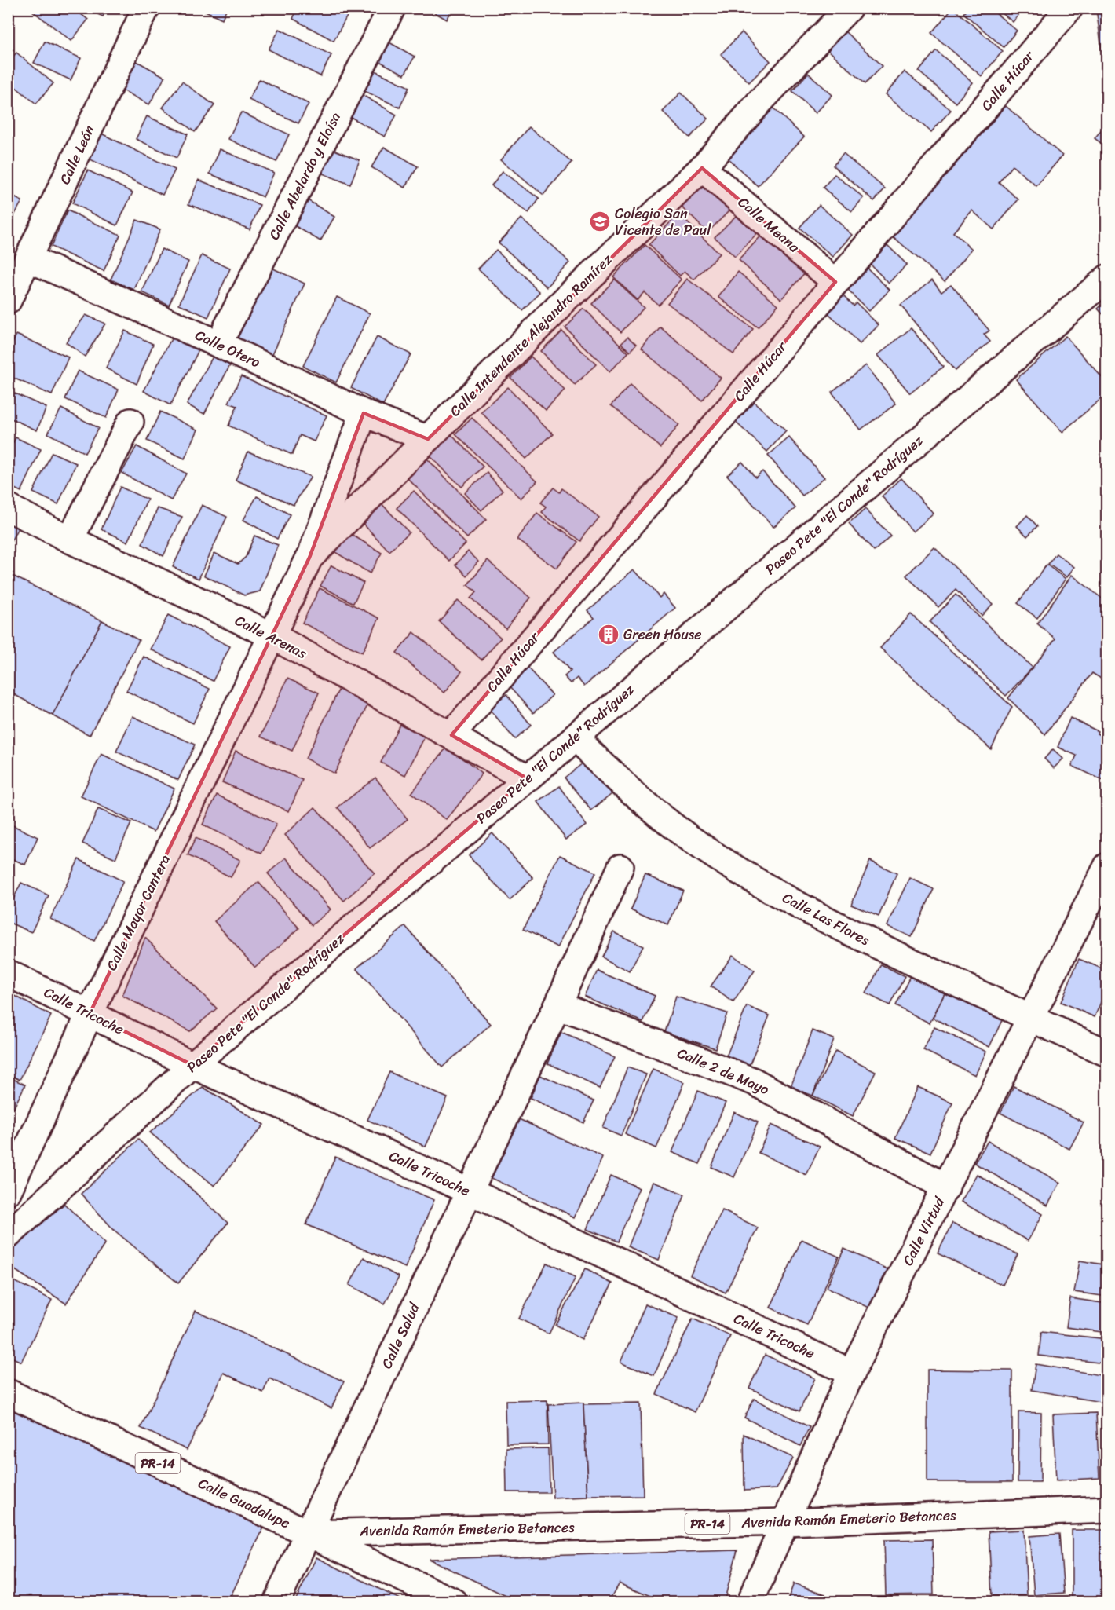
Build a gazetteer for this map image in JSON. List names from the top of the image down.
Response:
{
  "streets": {
    "street": [
      "Calle Húcar",
      "Calle León",
      "Calle Abelardo y Eloísa",
      "Calle Meana",
      "Calle Intendente Alejandro Ramírez",
      "Calle Otero",
      "Paseo Pete \"El Conde\" Rodríguez",
      "Calle Arenas",
      "Calle Mayor Cantera",
      "Calle Las Flores",
      "Calle Tricoche",
      "Calle 2 de Mayo",
      "Calle Virtud",
      "Calle Salud",
      "PR-14",
      "Calle Guadalupe",
      "Avenida Ramón Emeterio Betances"
    ]
  },
  "crossings": [
    ["Calle Húcar", "Calle Meana"],
    ["Calle Húcar", "Calle Arenas"],
    ["Calle León", "Calle Otero"],
    ["Calle Abelardo y Eloísa", "Calle Otero"],
    ["Calle Meana", "Calle Intendente Alejandro Ramírez"],
    ["Calle Intendente Alejandro Ramírez", "Calle Otero"],
    ["Calle Intendente Alejandro Ramírez", "Calle Arenas"],
    ["Calle Intendente Alejandro Ramírez", "Calle Mayor Cantera"],
    ["Paseo Pete \"El Conde\" Rodríguez", "Calle Arenas"],
    ["Paseo Pete \"El Conde\" Rodríguez", "Calle Las Flores"],
    ["Paseo Pete \"El Conde\" Rodríguez", "Calle Tricoche"],
    ["Calle Arenas", "Calle Mayor Cantera"],
    ["Calle Mayor Cantera", "Calle Tricoche"],
    ["Calle Las Flores", "Calle Virtud"],
    ["Calle Tricoche", "Calle Virtud"],
    ["Calle Tricoche", "Calle Salud"],
    ["Calle 2 de Mayo", "Calle Virtud"],
    ["Calle 2 de Mayo", "Calle Salud"],
    ["Calle Virtud", "Avenida Ramón Emeterio Betances"],
    ["Calle Salud", "Calle Guadalupe"],
    ["Calle Salud", "Avenida Ramón Emeterio Betances"],
    ["Calle Guadalupe", "Avenida Ramón Emeterio Betances"]
  ],
  "places": {
    "school or university": ["Colegio San Vicente de Paul"],
    "building": ["Green House"]
  }
}
